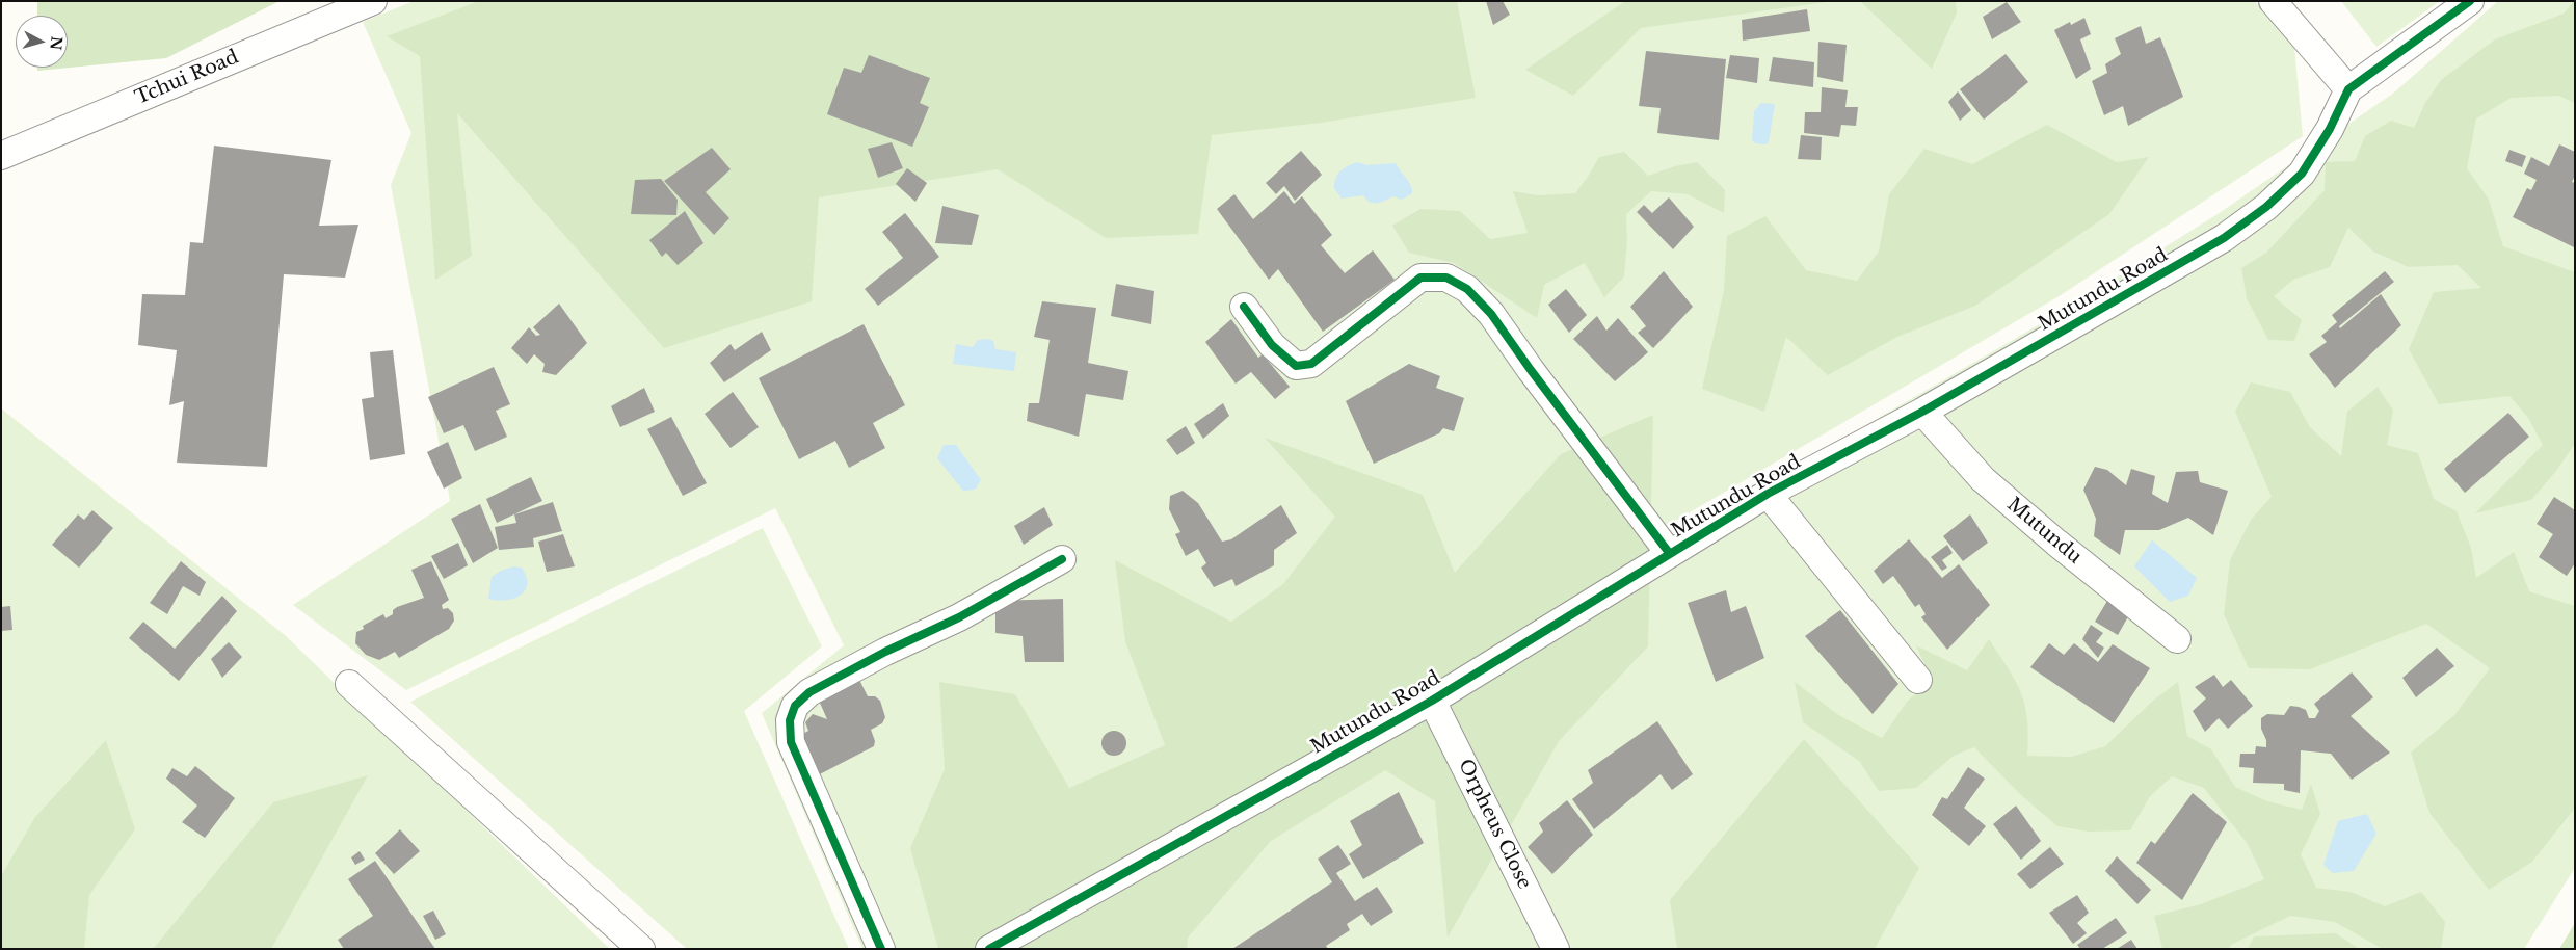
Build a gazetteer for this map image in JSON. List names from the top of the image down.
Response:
{
  "streets": {
    "street": [
      "Tchui Road",
      "Mutundu Road",
      "Mutundu",
      "Orpheus Close"
    ]
  },
  "crossings": [
    ["Mutundu Road", "Mutundu"],
    ["Mutundu Road", "Orpheus Close"]
  ],
  "north": "right"
}
